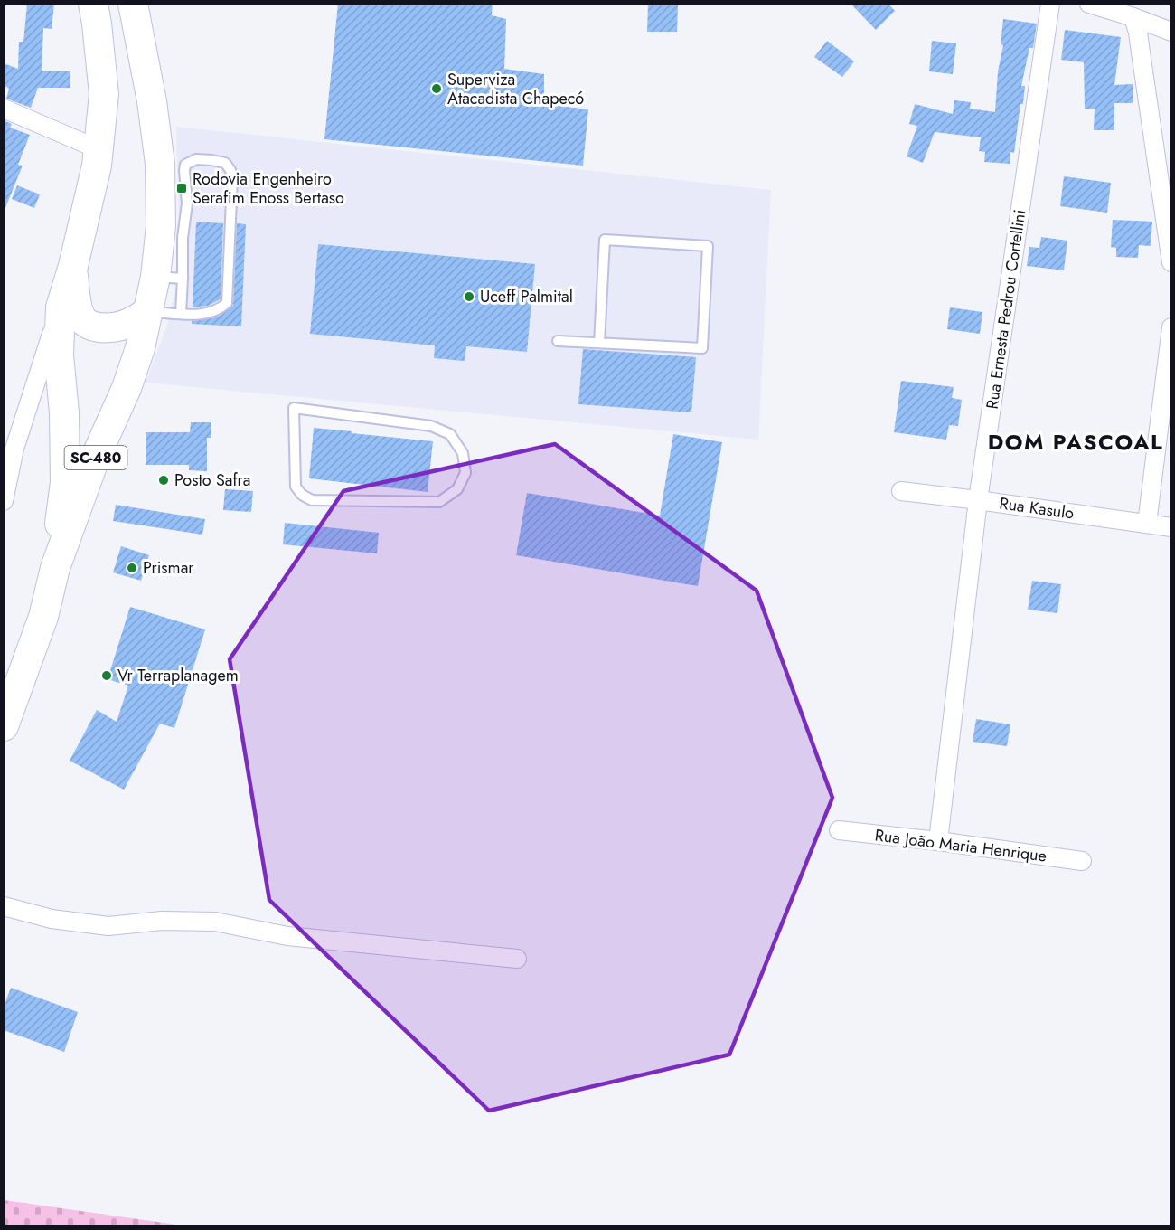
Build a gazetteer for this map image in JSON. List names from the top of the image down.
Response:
{
  "streets": {
    "main road": ["SC-480"],
    "street": ["Rua Ernesta Pedrou Cortellini", "Rua Kasulo", "Rua João Maria Henrique"]
  },
  "crossings": [
    ["Rua Ernesta Pedrou Cortellini", "Rua Kasulo"],
    ["Rua Ernesta Pedrou Cortellini", "Rua João Maria Henrique"]
  ],
  "districts": ["DOM PASCOAL"],
  "places": {
    "other": [
      "Superviza Atacadista Chapecó",
      "Uceff Palmital",
      "Posto Safra",
      "Prismar",
      "Vr Terraplanagem"
    ],
    "transit": ["Rodovia Engenheiro Serafim Enoss Bertaso"]
  }
}
